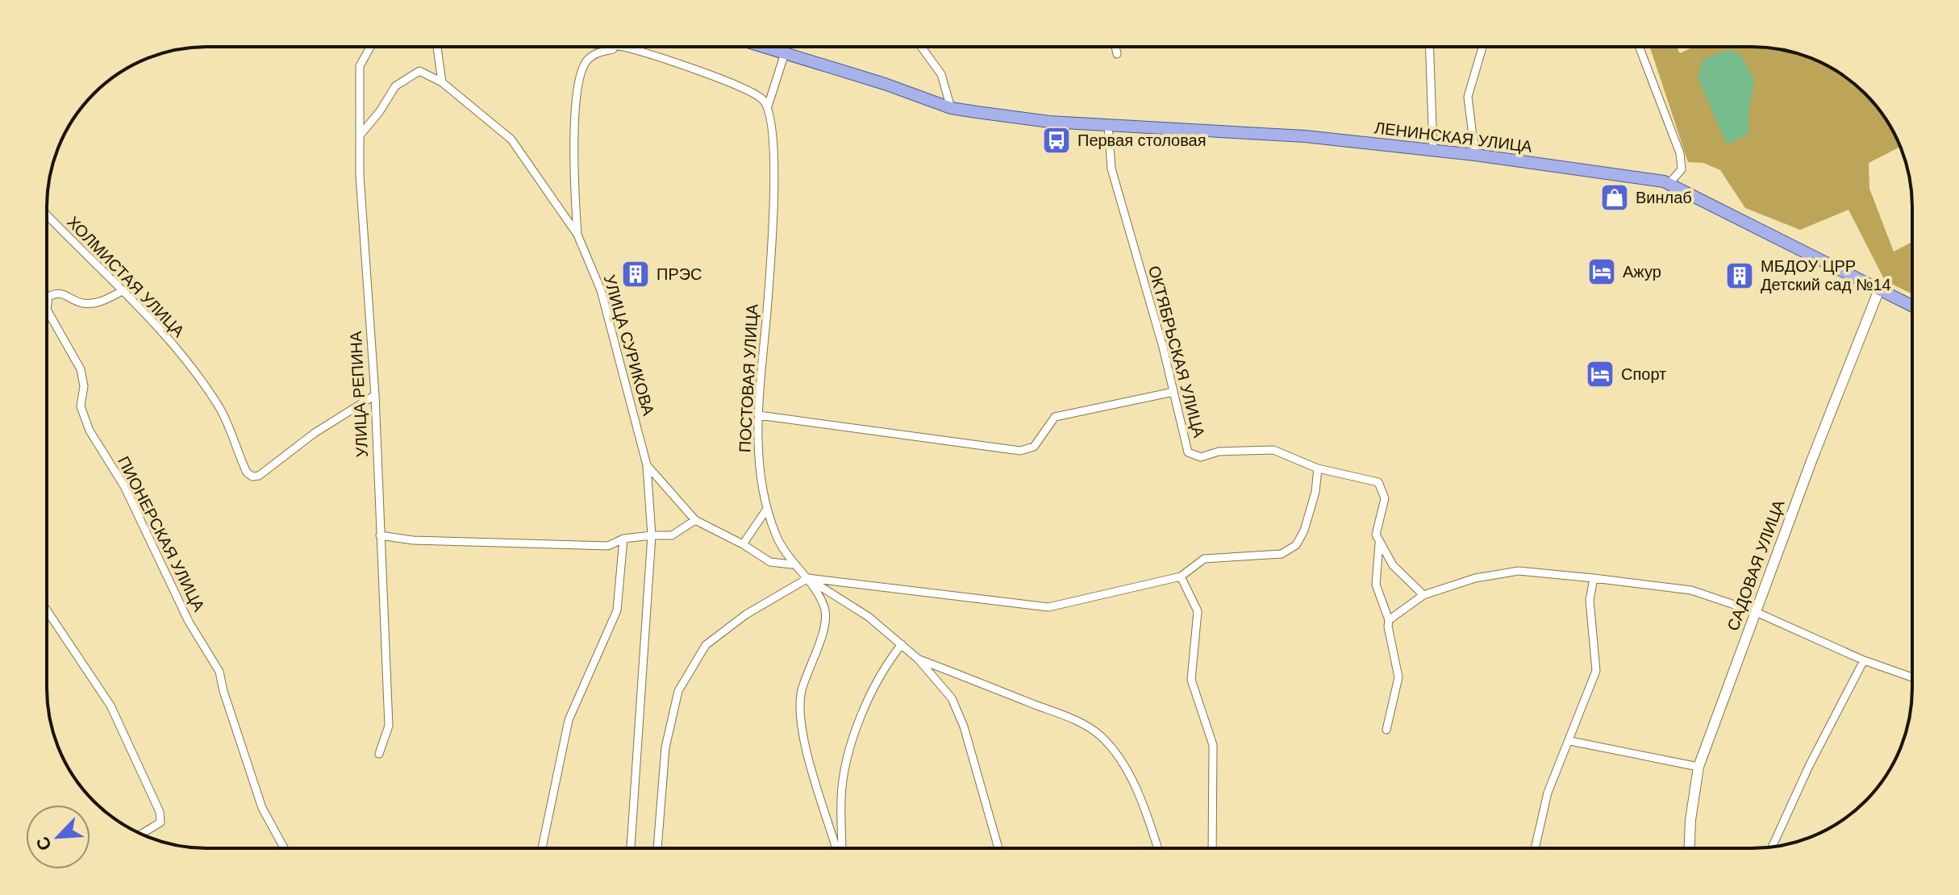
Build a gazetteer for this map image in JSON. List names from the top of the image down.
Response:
{
  "streets": {
    "main road": ["ЛЕНИНСКАЯ УЛИЦА"],
    "street": [
      "ХОЛМИСТАЯ УЛИЦА",
      "УЛИЦА СУРИКОВА",
      "ОКТЯБРЬСКАЯ УЛИЦА",
      "ПОСТОВАЯ УЛИЦА",
      "УЛИЦА РЕПИНА",
      "ПИОНЕРСКАЯ УЛИЦА",
      "САДОВАЯ УЛИЦА"
    ]
  },
  "crossings": [
    ["ЛЕНИНСКАЯ УЛИЦА", "ОКТЯБРЬСКАЯ УЛИЦА"],
    ["ЛЕНИНСКАЯ УЛИЦА", "САДОВАЯ УЛИЦА"],
    ["ХОЛМИСТАЯ УЛИЦА", "УЛИЦА РЕПИНА"],
    ["ХОЛМИСТАЯ УЛИЦА", "ПИОНЕРСКАЯ УЛИЦА"]
  ],
  "places": {
    "bus stop": ["Первая столовая"],
    "shop": ["Винлаб"],
    "hotel": ["Ажур", "Спорт"],
    "building": ["ПРЭС", "МБДОУ ЦРР Детский сад №14"]
  },
  "north": "bottom left"
}
